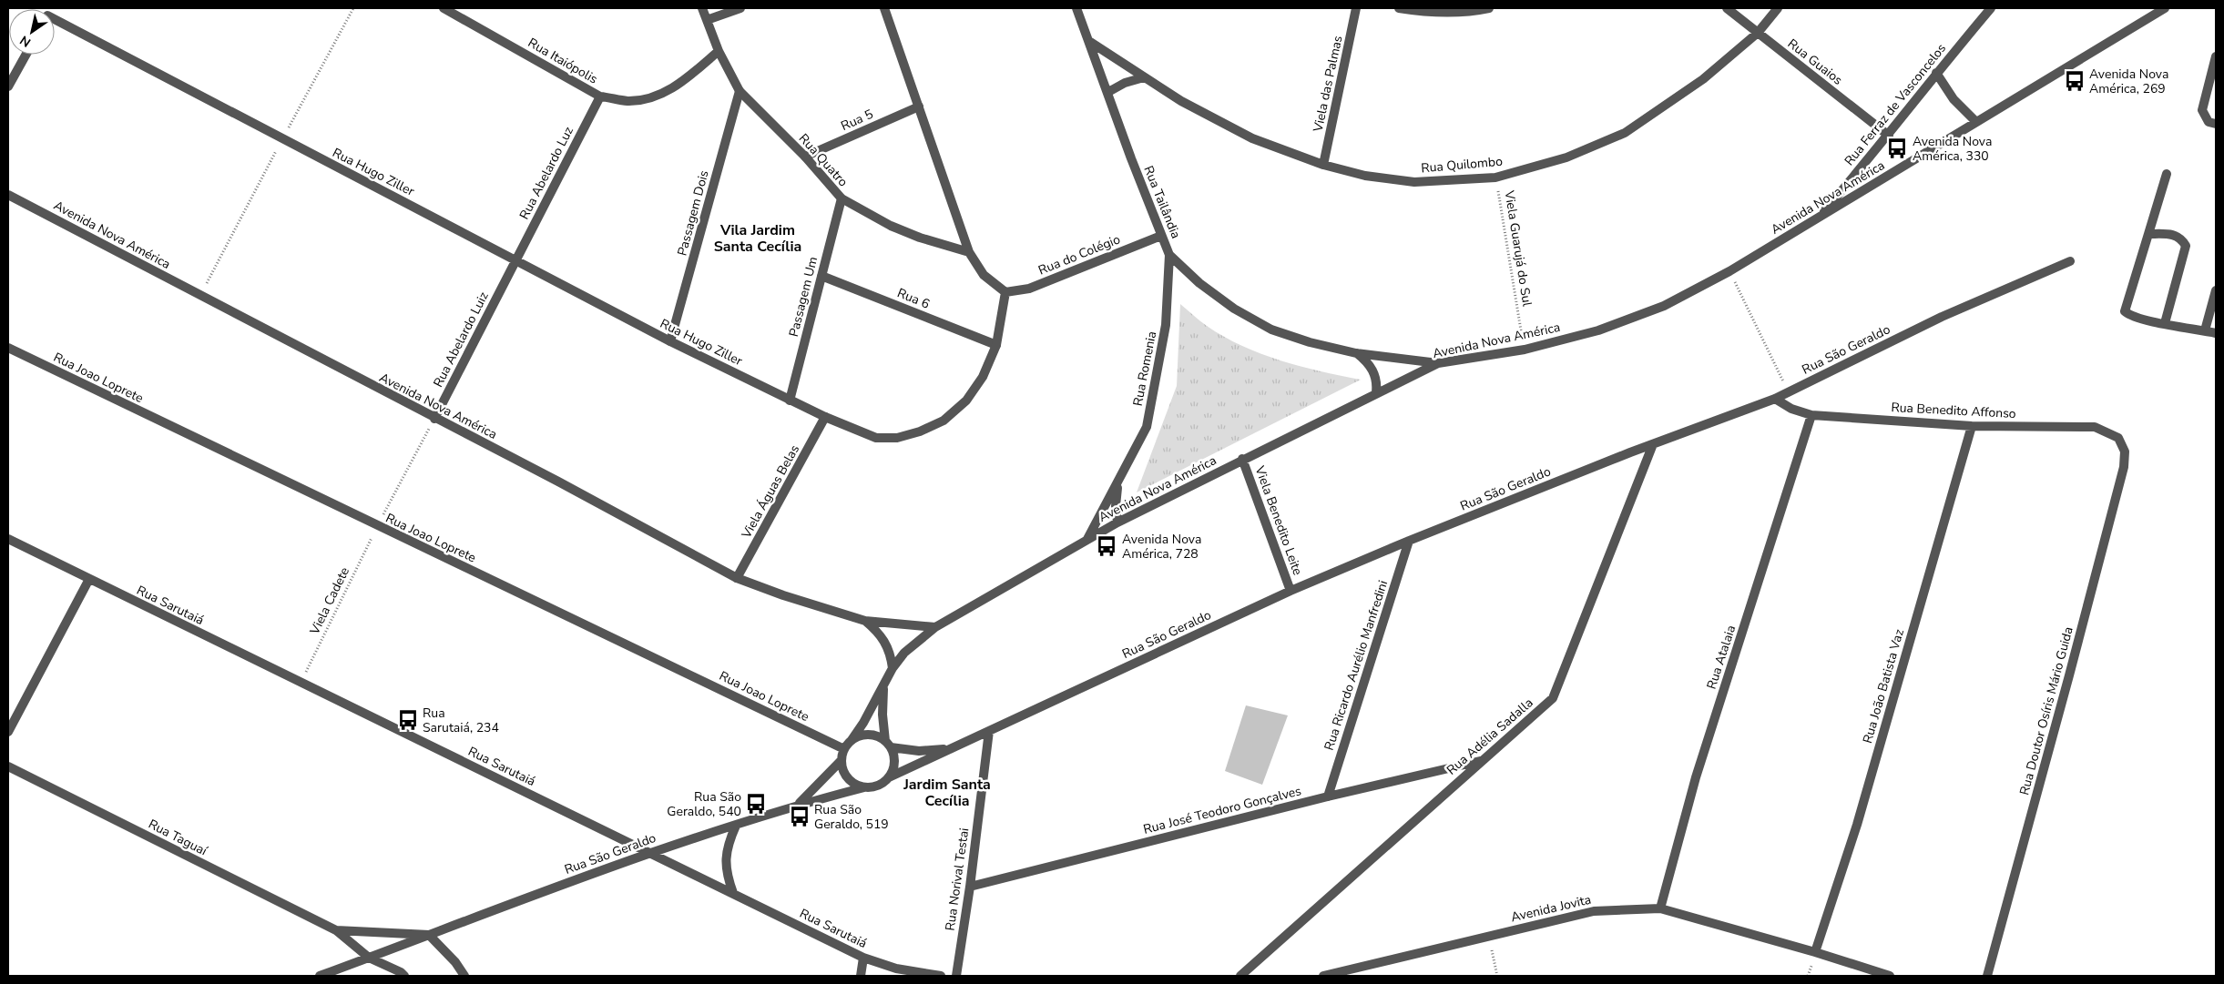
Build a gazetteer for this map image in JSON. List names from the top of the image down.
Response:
{
  "streets": {
    "street": [
      "Rua Itaiópolis",
      "Rua Guaios",
      "Viela das Palmas",
      "Rua Ferraz de Vasconcelos",
      "Rua 5",
      "Rua Quatro",
      "Rua Quilombo",
      "Rua Hugo Ziller",
      "Rua Abelardo Luz",
      "Avenida Nova América",
      "Rua Tailândia",
      "Passagem Dois",
      "Rua do Colégio",
      "Passagem Um",
      "Rua 6",
      "Rua Abelardo Luiz",
      "Rua São Geraldo",
      "Rua Romenia",
      "Rua Joao Loprete",
      "Rua Benedito Affonso",
      "Viela Águas Belas",
      "Viela Benedito Leite",
      "Rua Sarutaiá",
      "Rua Atalaia",
      "Rua Ricardo Aurélio Manfredini",
      "Rua João Batista Vaz",
      "Rua Doutor Osíris Mário Guida",
      "Rua Adélia Sadalla",
      "Rua José Teodoro Gonçalves",
      "Rua Taguaí",
      "Rua Norival Testai",
      "Avenida Jovita"
    ],
    "path": ["Viela Guarujá do Sul", "Viela Cadete"]
  },
  "crossings": [
    ["Rua Itaiópolis", "Rua Quatro"],
    ["Rua Itaiópolis", "Rua Abelardo Luz"],
    ["Rua Guaios", "Rua Ferraz de Vasconcelos"],
    ["Rua Guaios", "Rua Quilombo"],
    ["Viela das Palmas", "Rua Quilombo"],
    ["Rua Ferraz de Vasconcelos", "Avenida Nova América"],
    ["Rua 5", "Rua Quatro"],
    ["Rua Quatro", "Passagem Dois"],
    ["Rua Quatro", "Passagem Um"],
    ["Rua Quilombo", "Rua Tailândia"],
    ["Rua Quilombo", "Viela Guarujá do Sul"],
    ["Rua Hugo Ziller", "Rua Abelardo Luz"],
    ["Rua Hugo Ziller", "Passagem Dois"],
    ["Rua Hugo Ziller", "Rua do Colégio"],
    ["Rua Hugo Ziller", "Passagem Um"],
    ["Rua Hugo Ziller", "Rua 6"],
    ["Rua Hugo Ziller", "Rua Abelardo Luiz"],
    ["Rua Hugo Ziller", "Viela Águas Belas"],
    ["Rua Abelardo Luz", "Rua Abelardo Luiz"],
    ["Avenida Nova América", "Rua Tailândia"],
    ["Avenida Nova América", "Viela Guarujá do Sul"],
    ["Avenida Nova América", "Rua Abelardo Luiz"],
    ["Avenida Nova América", "Rua Romenia"],
    ["Avenida Nova América", "Viela Águas Belas"],
    ["Avenida Nova América", "Viela Benedito Leite"],
    ["Rua Tailândia", "Rua do Colégio"],
    ["Rua Tailândia", "Rua Romenia"],
    ["Passagem Um", "Rua 6"],
    ["Rua São Geraldo", "Rua Joao Loprete"],
    ["Rua São Geraldo", "Rua Benedito Affonso"],
    ["Rua São Geraldo", "Viela Benedito Leite"],
    ["Rua São Geraldo", "Rua Sarutaiá"],
    ["Rua São Geraldo", "Rua Ricardo Aurélio Manfredini"],
    ["Rua São Geraldo", "Rua Adélia Sadalla"],
    ["Rua São Geraldo", "Rua Taguaí"],
    ["Rua São Geraldo", "Rua Norival Testai"],
    ["Rua Joao Loprete", "Viela Cadete"],
    ["Rua Benedito Affonso", "Rua Atalaia"],
    ["Rua Benedito Affonso", "Rua João Batista Vaz"],
    ["Rua Benedito Affonso", "Rua Doutor Osíris Mário Guida"],
    ["Viela Cadete", "Rua Sarutaiá"],
    ["Rua Atalaia", "Avenida Jovita"],
    ["Rua Ricardo Aurélio Manfredini", "Rua José Teodoro Gonçalves"],
    ["Rua João Batista Vaz", "Avenida Jovita"],
    ["Rua Adélia Sadalla", "Rua José Teodoro Gonçalves"],
    ["Rua José Teodoro Gonçalves", "Rua Norival Testai"]
  ],
  "districts": ["Vila Jardim Santa Cecília", "Jardim Santa Cecília"],
  "places": {
    "bus stop": [
      "Avenida Nova América, 269",
      "Avenida Nova América, 330",
      "Avenida Nova América, 728",
      "Rua Sarutaiá, 234",
      "Rua São Geraldo, 540",
      "Rua São Geraldo, 519"
    ]
  },
  "north": "bottom left"
}
